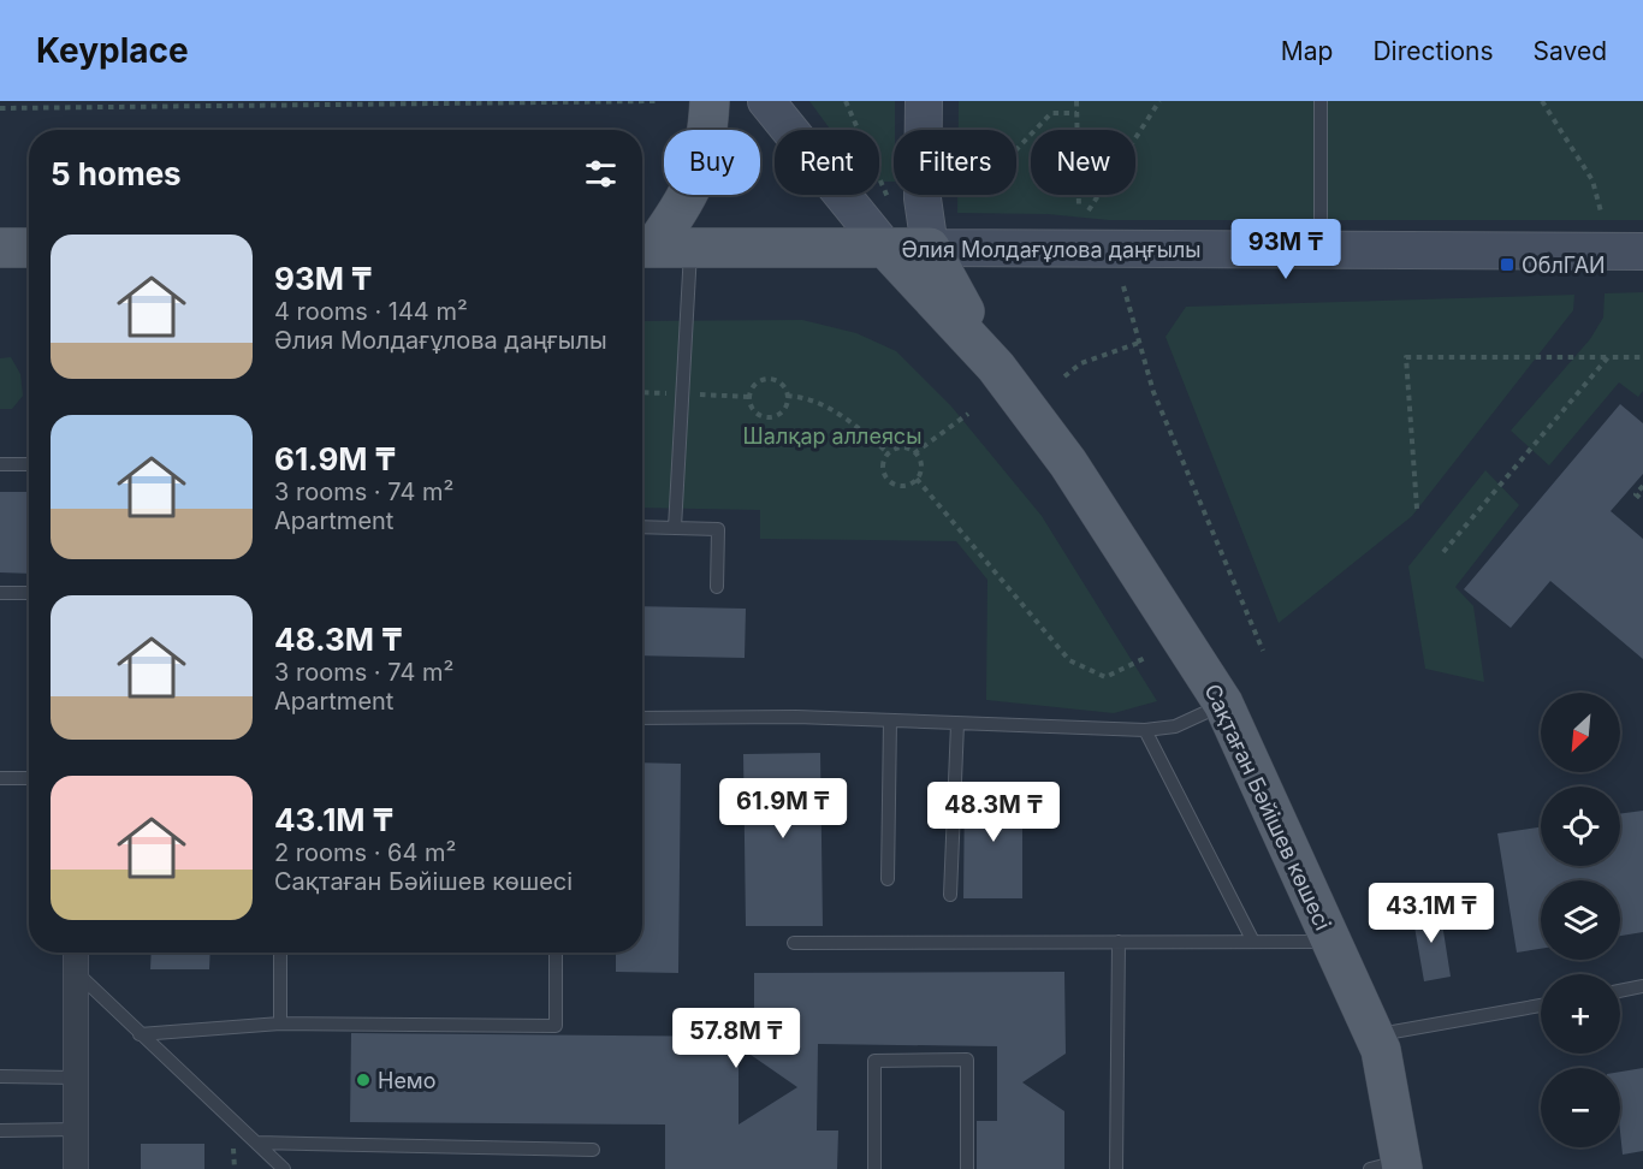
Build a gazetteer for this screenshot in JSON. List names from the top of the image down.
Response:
{
  "streets": {
    "main road": ["Әлия Молдағұлова даңғылы", "Сақтаған Бәйішев көшесі"]
  },
  "crossings": [
    ["Әлия Молдағұлова даңғылы", "Сақтаған Бәйішев көшесі"]
  ],
  "parks": ["Шалқар аллеясы"],
  "places": {
    "transit": ["ОблГАИ"],
    "other": ["Немо"]
  },
  "north": "bottom left",
  "page": {
    "header": "Keyplace",
    "nav": ["Map", "Directions", "Saved"],
    "chip": [
      "Buy",
      "Rent",
      "Filters",
      "New"
    ],
    "heading": "5 homes",
    "list": [
      {
        "name": "93M ₸",
        "note": "4 rooms · 144 m² · Әлия Молдағұлова даңғылы"
      },
      {
        "name": "61.9M ₸",
        "note": "3 rooms · 74 m² · Apartment"
      },
      {
        "name": "48.3M ₸",
        "note": "3 rooms · 74 m² · Apartment"
      },
      {
        "name": "43.1M ₸",
        "note": "2 rooms · 64 m² · Сақтаған Бәйішев көшесі"
      }
    ],
    "price": [
      "93M ₸",
      "61.9M ₸",
      "48.3M ₸",
      "43.1M ₸",
      "57.8M ₸"
    ],
    "map_buttons": ["+", "−"]
  }
}
